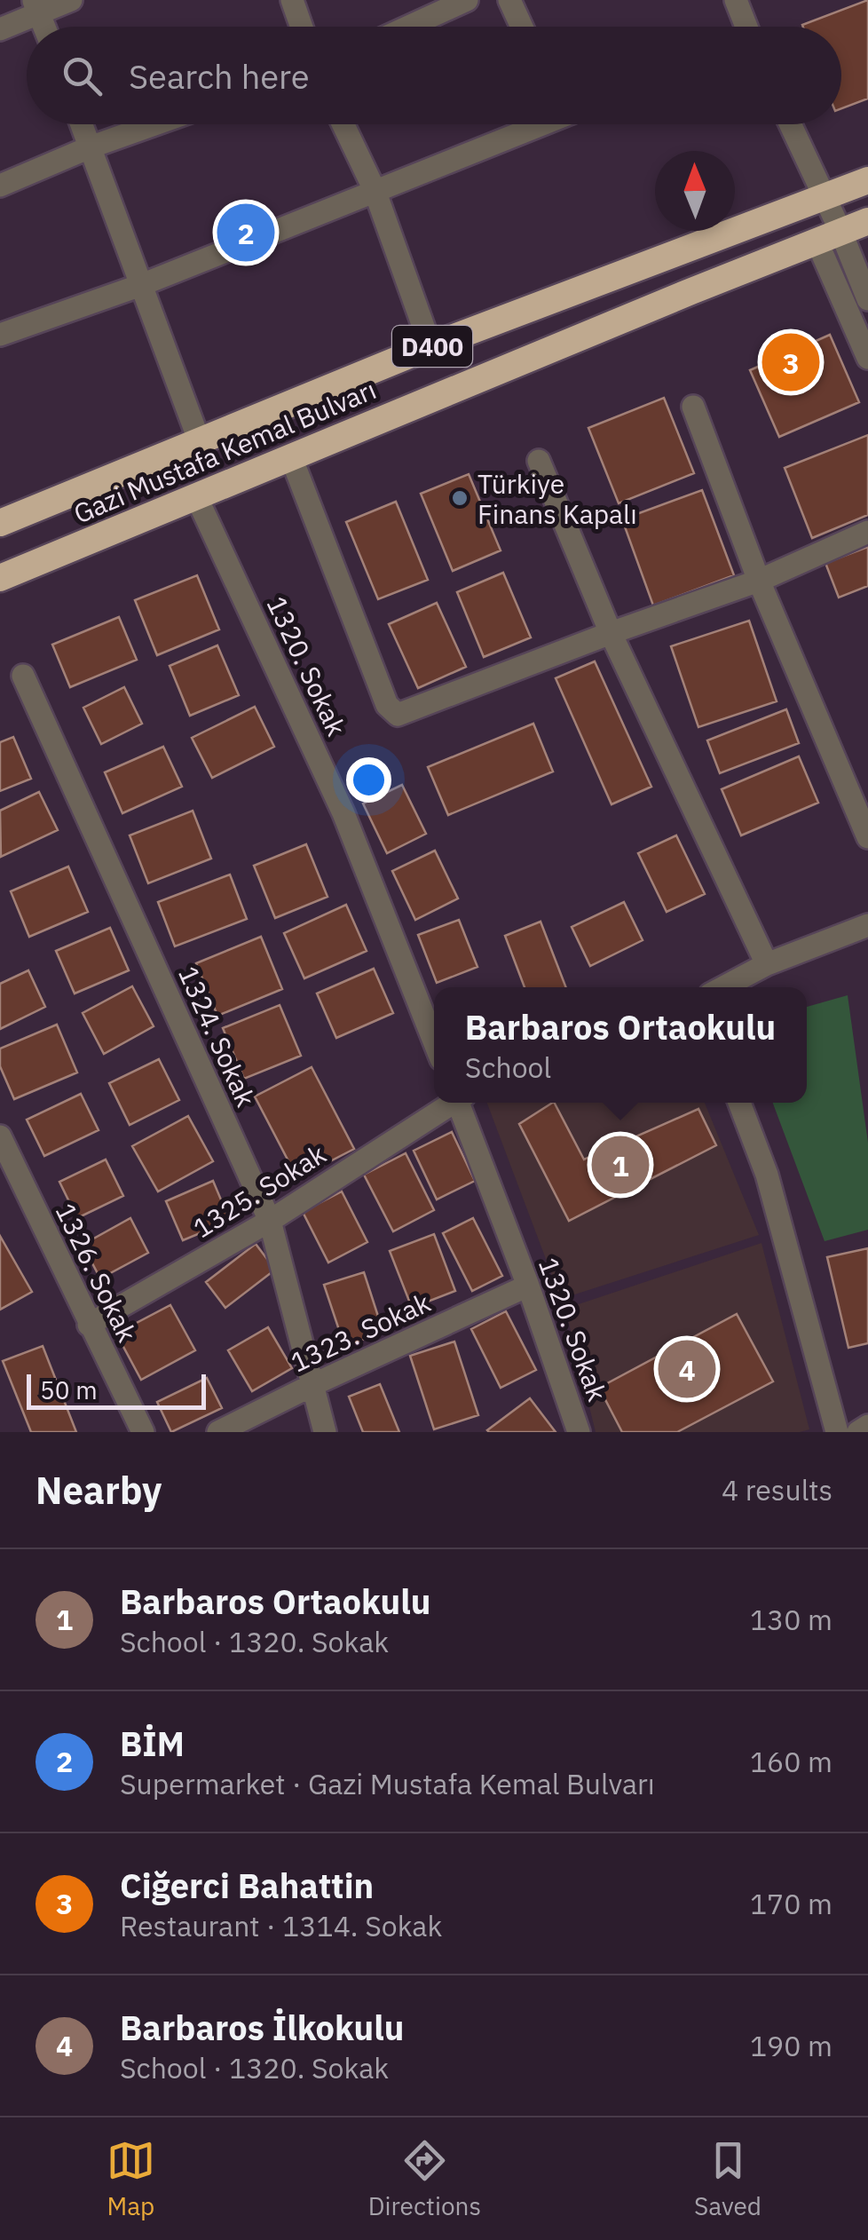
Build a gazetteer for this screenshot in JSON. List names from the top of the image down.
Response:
{
  "streets": {
    "highway": ["D400", "Gazi Mustafa Kemal Bulvarı"],
    "street": [
      "1320. Sokak",
      "1324. Sokak",
      "1325. Sokak",
      "1326. Sokak",
      "1323. Sokak"
    ]
  },
  "crossings": [
    ["Gazi Mustafa Kemal Bulvarı", "1320. Sokak"],
    ["1320. Sokak", "1323. Sokak"],
    ["1324. Sokak", "1325. Sokak"],
    ["1324. Sokak", "1323. Sokak"],
    ["1325. Sokak", "1326. Sokak"]
  ],
  "places": ["Türkiye Finans Kapalı"],
  "scale_bar": "50 m",
  "north": "top",
  "page": {
    "search": "Search here",
    "pins": [
      "2",
      "3",
      "1",
      "4"
    ],
    "popup": ["Barbaros Ortaokulu", "School"],
    "scale": "50 m",
    "heading": ["Nearby", "4 results"],
    "list": [
      {
        "mark": "1",
        "name": "Barbaros Ortaokulu",
        "note": "School · 1320. Sokak",
        "value": "130 m"
      },
      {
        "mark": "2",
        "name": "BİM",
        "note": "Supermarket · Gazi Mustafa Kemal Bulvarı",
        "value": "160 m"
      },
      {
        "mark": "3",
        "name": "Ciğerci Bahattin",
        "note": "Restaurant · 1314. Sokak",
        "value": "170 m"
      },
      {
        "mark": "4",
        "name": "Barbaros İlkokulu",
        "note": "School · 1320. Sokak",
        "value": "190 m"
      }
    ],
    "nav": ["Map", "Directions", "Saved"]
  }
}
